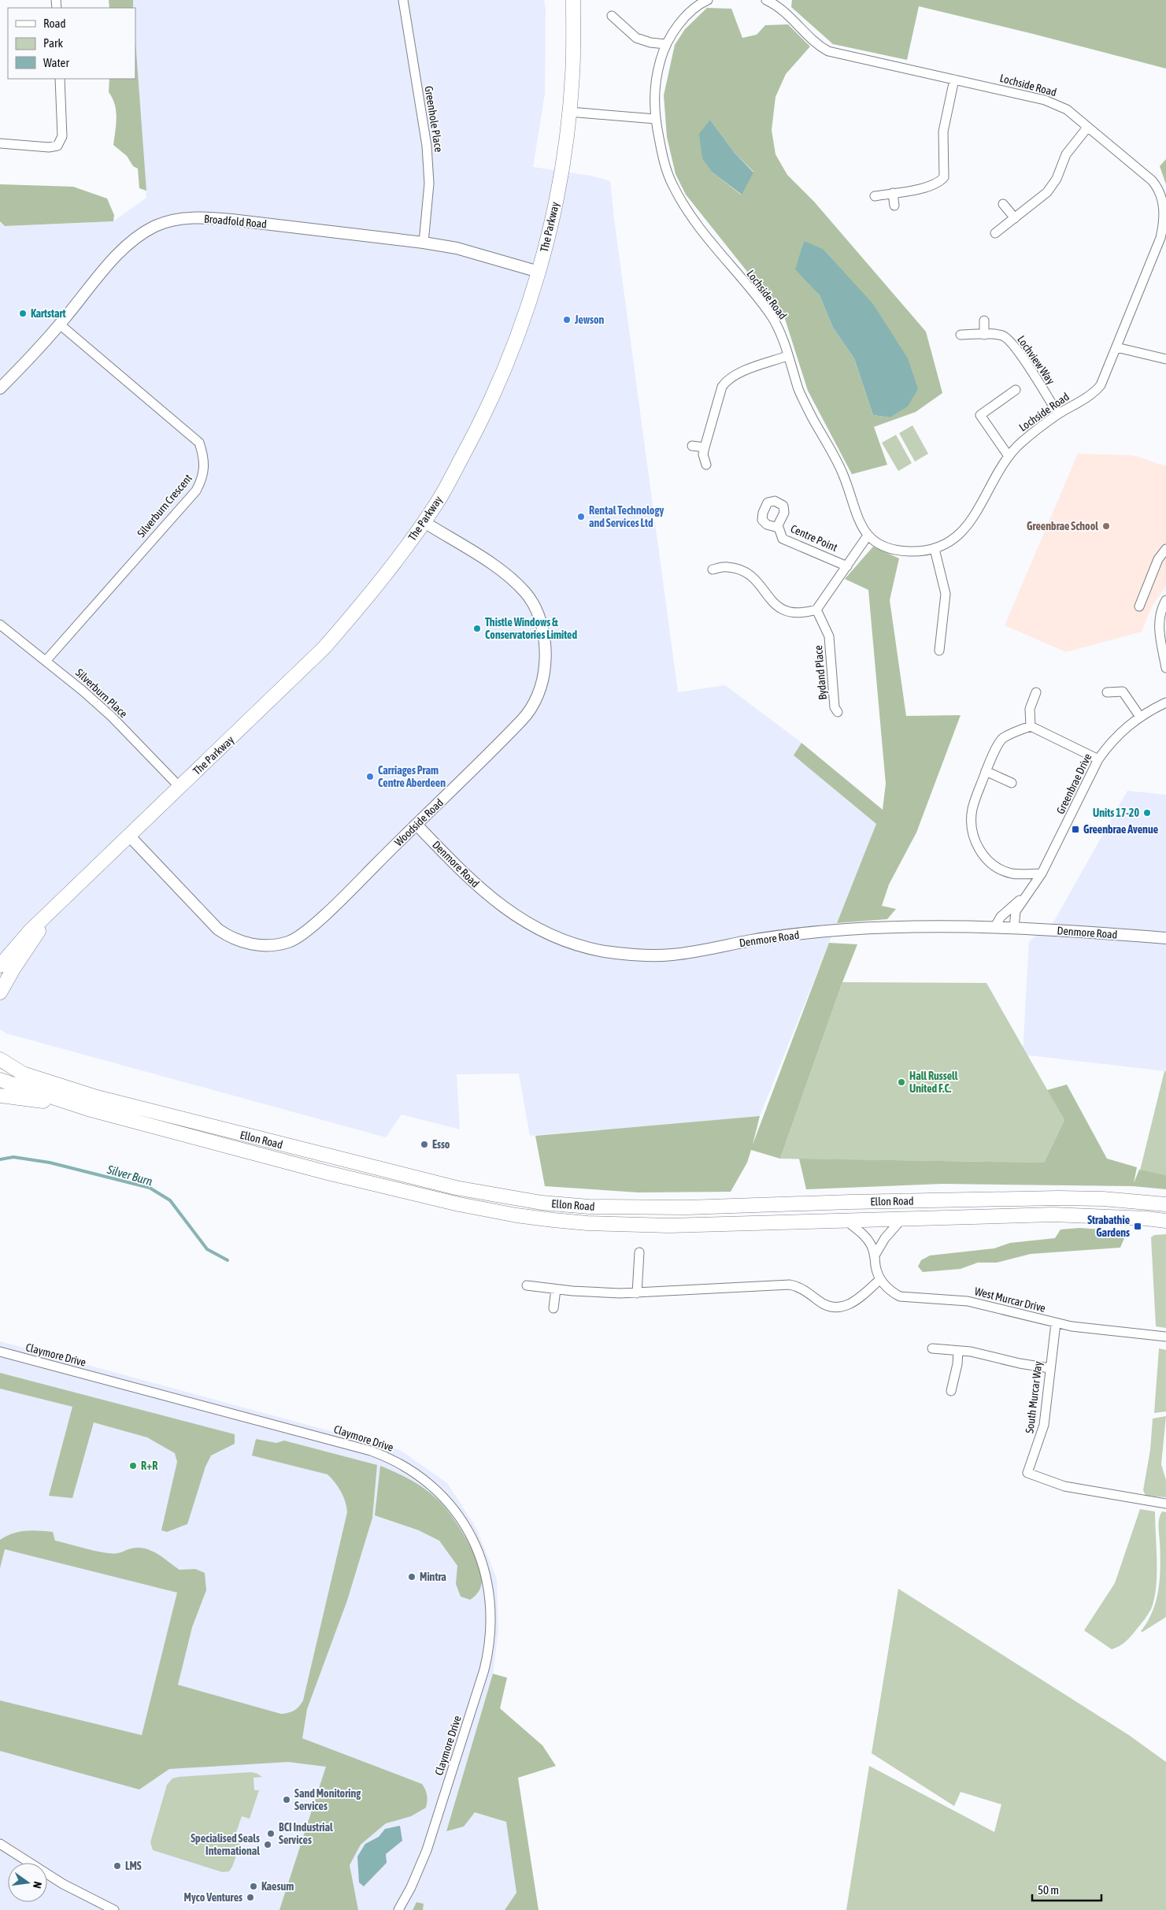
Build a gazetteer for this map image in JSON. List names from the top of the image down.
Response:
{
  "streets": {
    "main road": ["The Parkway", "Ellon Road"],
    "street": [
      "Lochside Road",
      "Greenhole Place",
      "Broadfold Road",
      "Lochview Way",
      "Silverburn Crescent",
      "Centre Point",
      "Bydand Place",
      "Silverburn Place",
      "Greenbrae Drive",
      "Woodside Road",
      "Denmore Road",
      "West Murcar Drive",
      "Claymore Drive",
      "South Murcar Way"
    ]
  },
  "crossings": [
    ["Lochside Road", "Lochview Way"],
    ["Greenhole Place", "Broadfold Road"],
    ["Broadfold Road", "The Parkway"],
    ["Broadfold Road", "Silverburn Crescent"],
    ["The Parkway", "Silverburn Place"],
    ["The Parkway", "Woodside Road"],
    ["Silverburn Crescent", "Silverburn Place"],
    ["Greenbrae Drive", "Denmore Road"],
    ["Woodside Road", "Denmore Road"],
    ["West Murcar Drive", "South Murcar Way"]
  ],
  "water": ["Silver Burn"],
  "places": {
    "other": [
      "Kartstart",
      "Jewson",
      "Rental Technology and Services Ltd",
      "Greenbrae School",
      "Thistle Windows & Conservatories Limited",
      "Carriages Pram Centre Aberdeen",
      "Units 17-20",
      "Hall Russell United F.C.",
      "Esso",
      "R+R",
      "Mintra",
      "Sand Monitoring Services",
      "BCI Industrial Services",
      "Specialised Seals International",
      "LMS",
      "Kaesum",
      "Myco Ventures"
    ],
    "transit": ["Greenbrae Avenue", "Strabathie Gardens"]
  },
  "legend": ["Road", "Park", "Water"],
  "scale_bar": "50 m",
  "north": "right"
}
